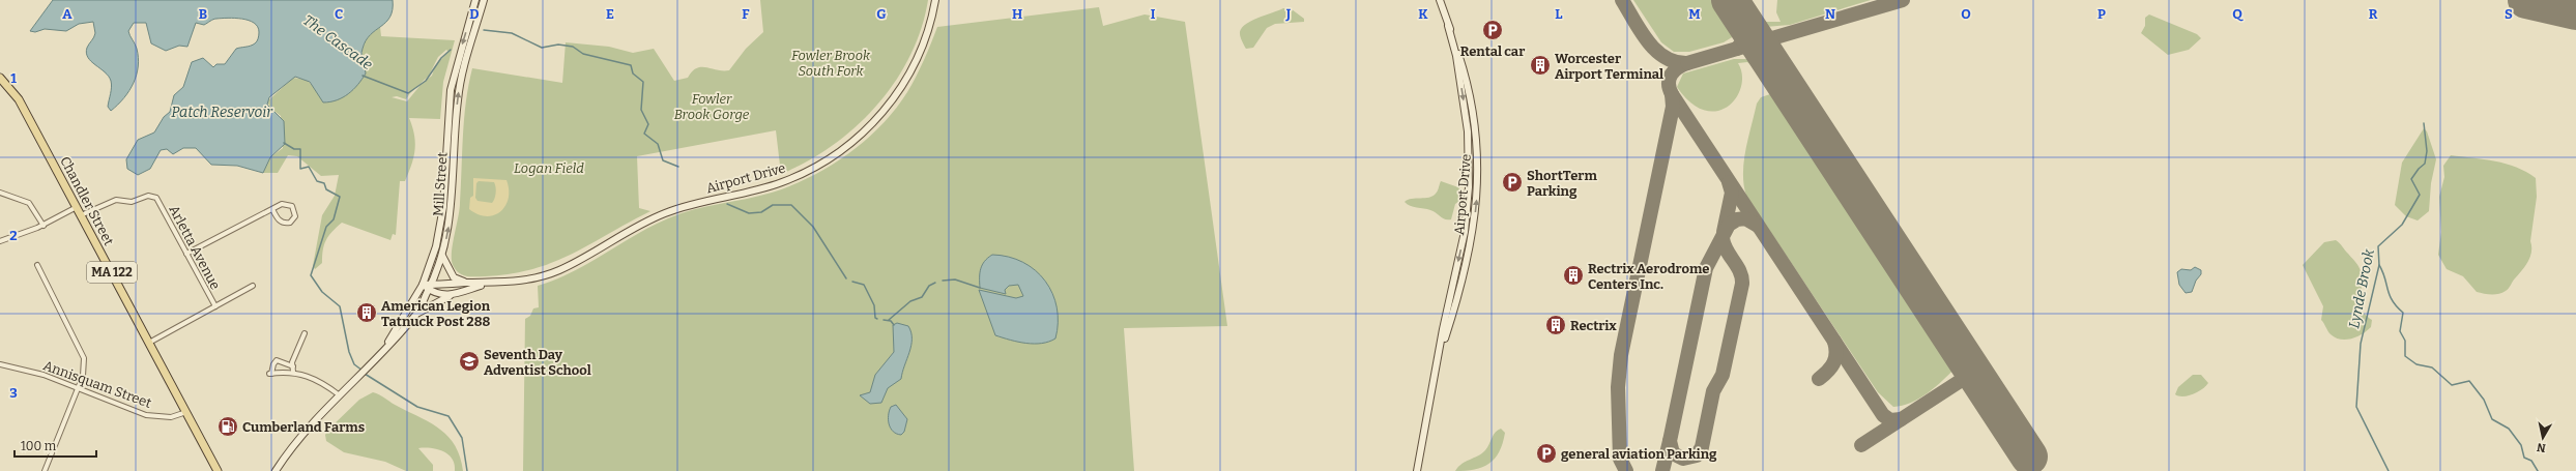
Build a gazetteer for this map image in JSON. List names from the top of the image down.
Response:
{
  "streets": {
    "main road": [
      "Airport Drive",
      "Mill Street",
      "Chandler Street",
      "MA 122"
    ],
    "street": ["Arletta Avenue", "Annisquam Street"]
  },
  "crossings": [
    ["Airport Drive", "Mill Street"],
    ["Chandler Street", "Arletta Avenue"],
    ["Chandler Street", "Annisquam Street"]
  ],
  "water": ["The Cascade", "Patch Reservoir", "Lynde Brook"],
  "parks": ["Fowler Brook South Fork", "Fowler Brook Gorge", "Logan Field"],
  "places": {
    "parking": ["Rental car", "ShortTerm Parking", "general aviation Parking"],
    "building": [
      "Worcester Airport Terminal",
      "Rectrix Aerodrome Centers Inc.",
      "American Legion Tatnuck Post 288",
      "Rectrix"
    ],
    "school or university": ["Seventh Day Adventist School"],
    "fuel station": ["Cumberland Farms"]
  },
  "scale_bar": "100 m",
  "north": "bottom",
  "grid": {
    "columns": [
      "A",
      "B",
      "C",
      "D",
      "E",
      "F",
      "G",
      "H",
      "I",
      "J",
      "K",
      "L",
      "M",
      "N",
      "O",
      "P",
      "Q",
      "R",
      "S"
    ],
    "rows": ["1", "2", "3"]
  }
}
